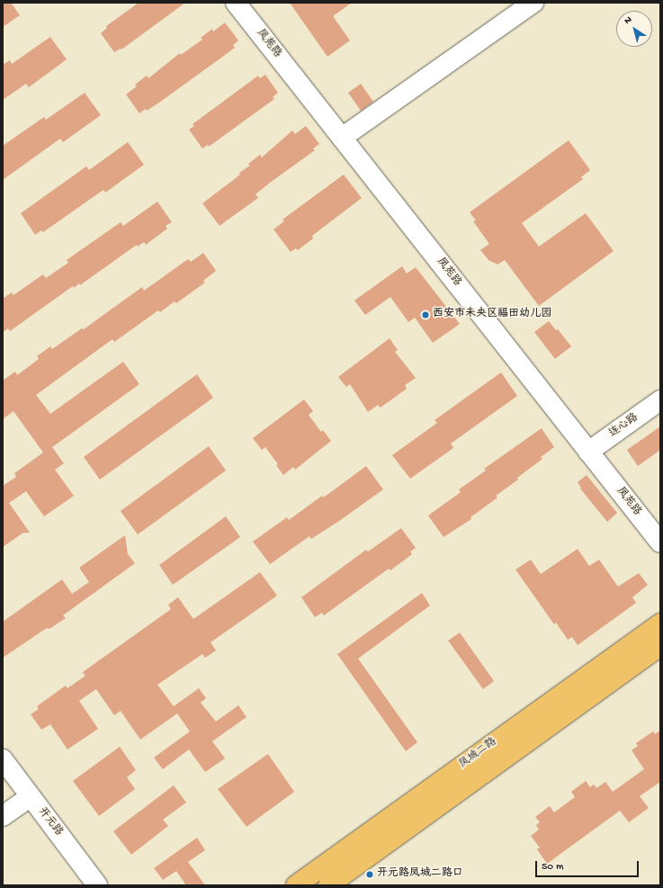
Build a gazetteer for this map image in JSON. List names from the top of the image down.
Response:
{
  "streets": {
    "main road": ["凤城二路"],
    "street": ["凤苑路", "连心路", "开元路"]
  },
  "crossings": [
    ["凤苑路", "连心路"]
  ],
  "places": ["西安市未央区福田幼儿园", "开元路凤城二路口"],
  "scale_bar": "50 m",
  "north": "top left"
}
